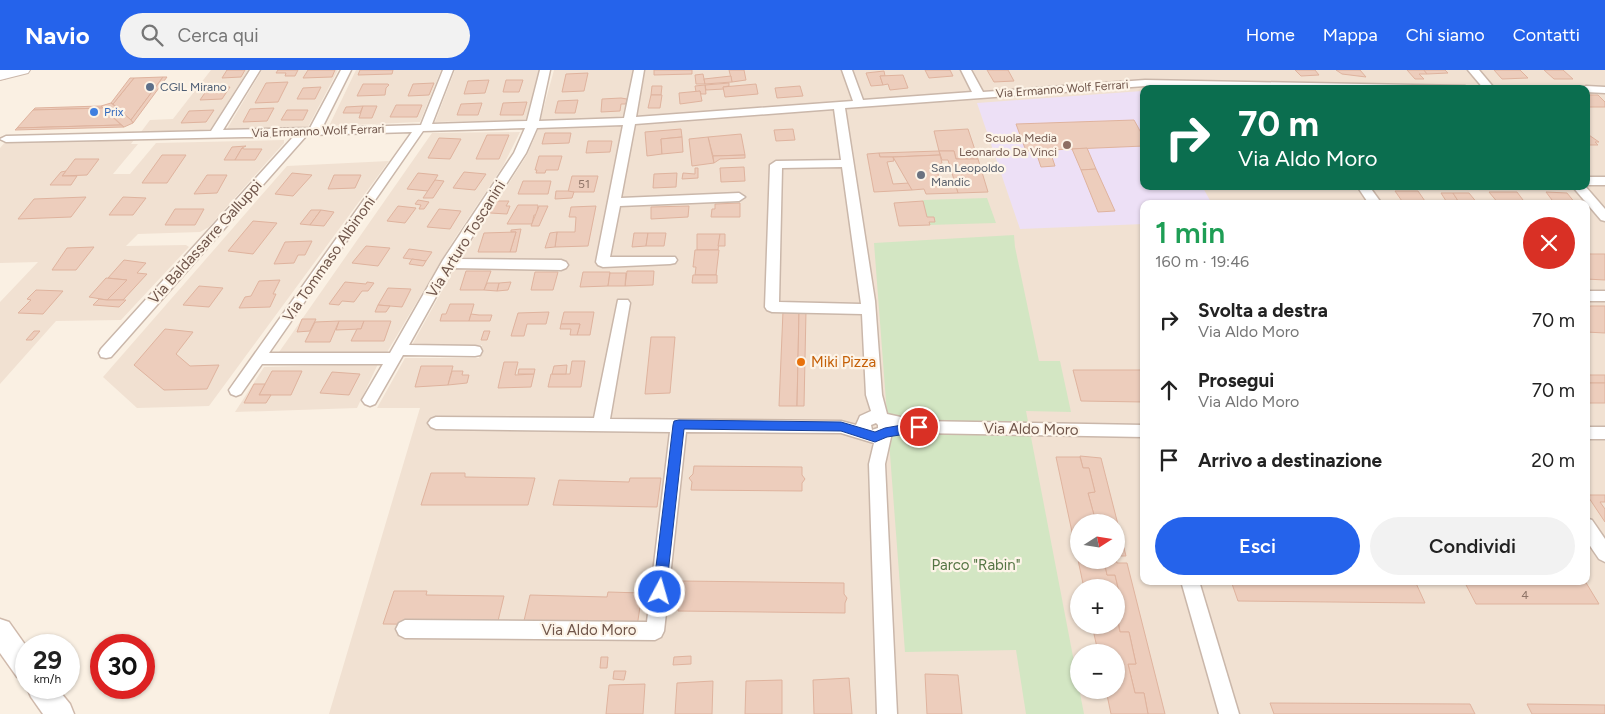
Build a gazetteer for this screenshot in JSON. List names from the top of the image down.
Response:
{
  "streets": {
    "street": [
      "Via Ermanno Wolf Ferrari",
      "Via Arturo Toscanini",
      "Via Baldassarre Galluppi",
      "Via Tommaso Albinoni",
      "Via Aldo Moro"
    ]
  },
  "crossings": [
    ["Via Ermanno Wolf Ferrari", "Via Arturo Toscanini"],
    ["Via Ermanno Wolf Ferrari", "Via Baldassarre Galluppi"],
    ["Via Ermanno Wolf Ferrari", "Via Tommaso Albinoni"]
  ],
  "parks": ["Parco \"Rabin\""],
  "places": [
    "CGIL Mirano",
    "Prix",
    "Scuola Media Leonardo Da Vinci",
    "San Leopoldo Mandic",
    "Miki Pizza"
  ],
  "house_numbers": ["51", "4"],
  "north": "right",
  "page": {
    "header": "Navio",
    "search": "Cerca qui",
    "nav": [
      "Home",
      "Mappa",
      "Chi siamo",
      "Contatti"
    ],
    "turn": ["70 m", "Via Aldo Moro"],
    "heading": ["1 min", "160 m · 19:46"],
    "list": [
      {
        "name": "Svolta a destra",
        "note": "Via Aldo Moro",
        "value": "70 m"
      },
      {
        "name": "Prosegui",
        "note": "Via Aldo Moro",
        "value": "70 m"
      },
      {
        "name": "Arrivo a destinazione",
        "value": "20 m"
      }
    ],
    "buttons": ["Esci", "Condividi"],
    "map_buttons": ["+", "−"],
    "speed": "29 km/h",
    "limit": "30"
  }
}
